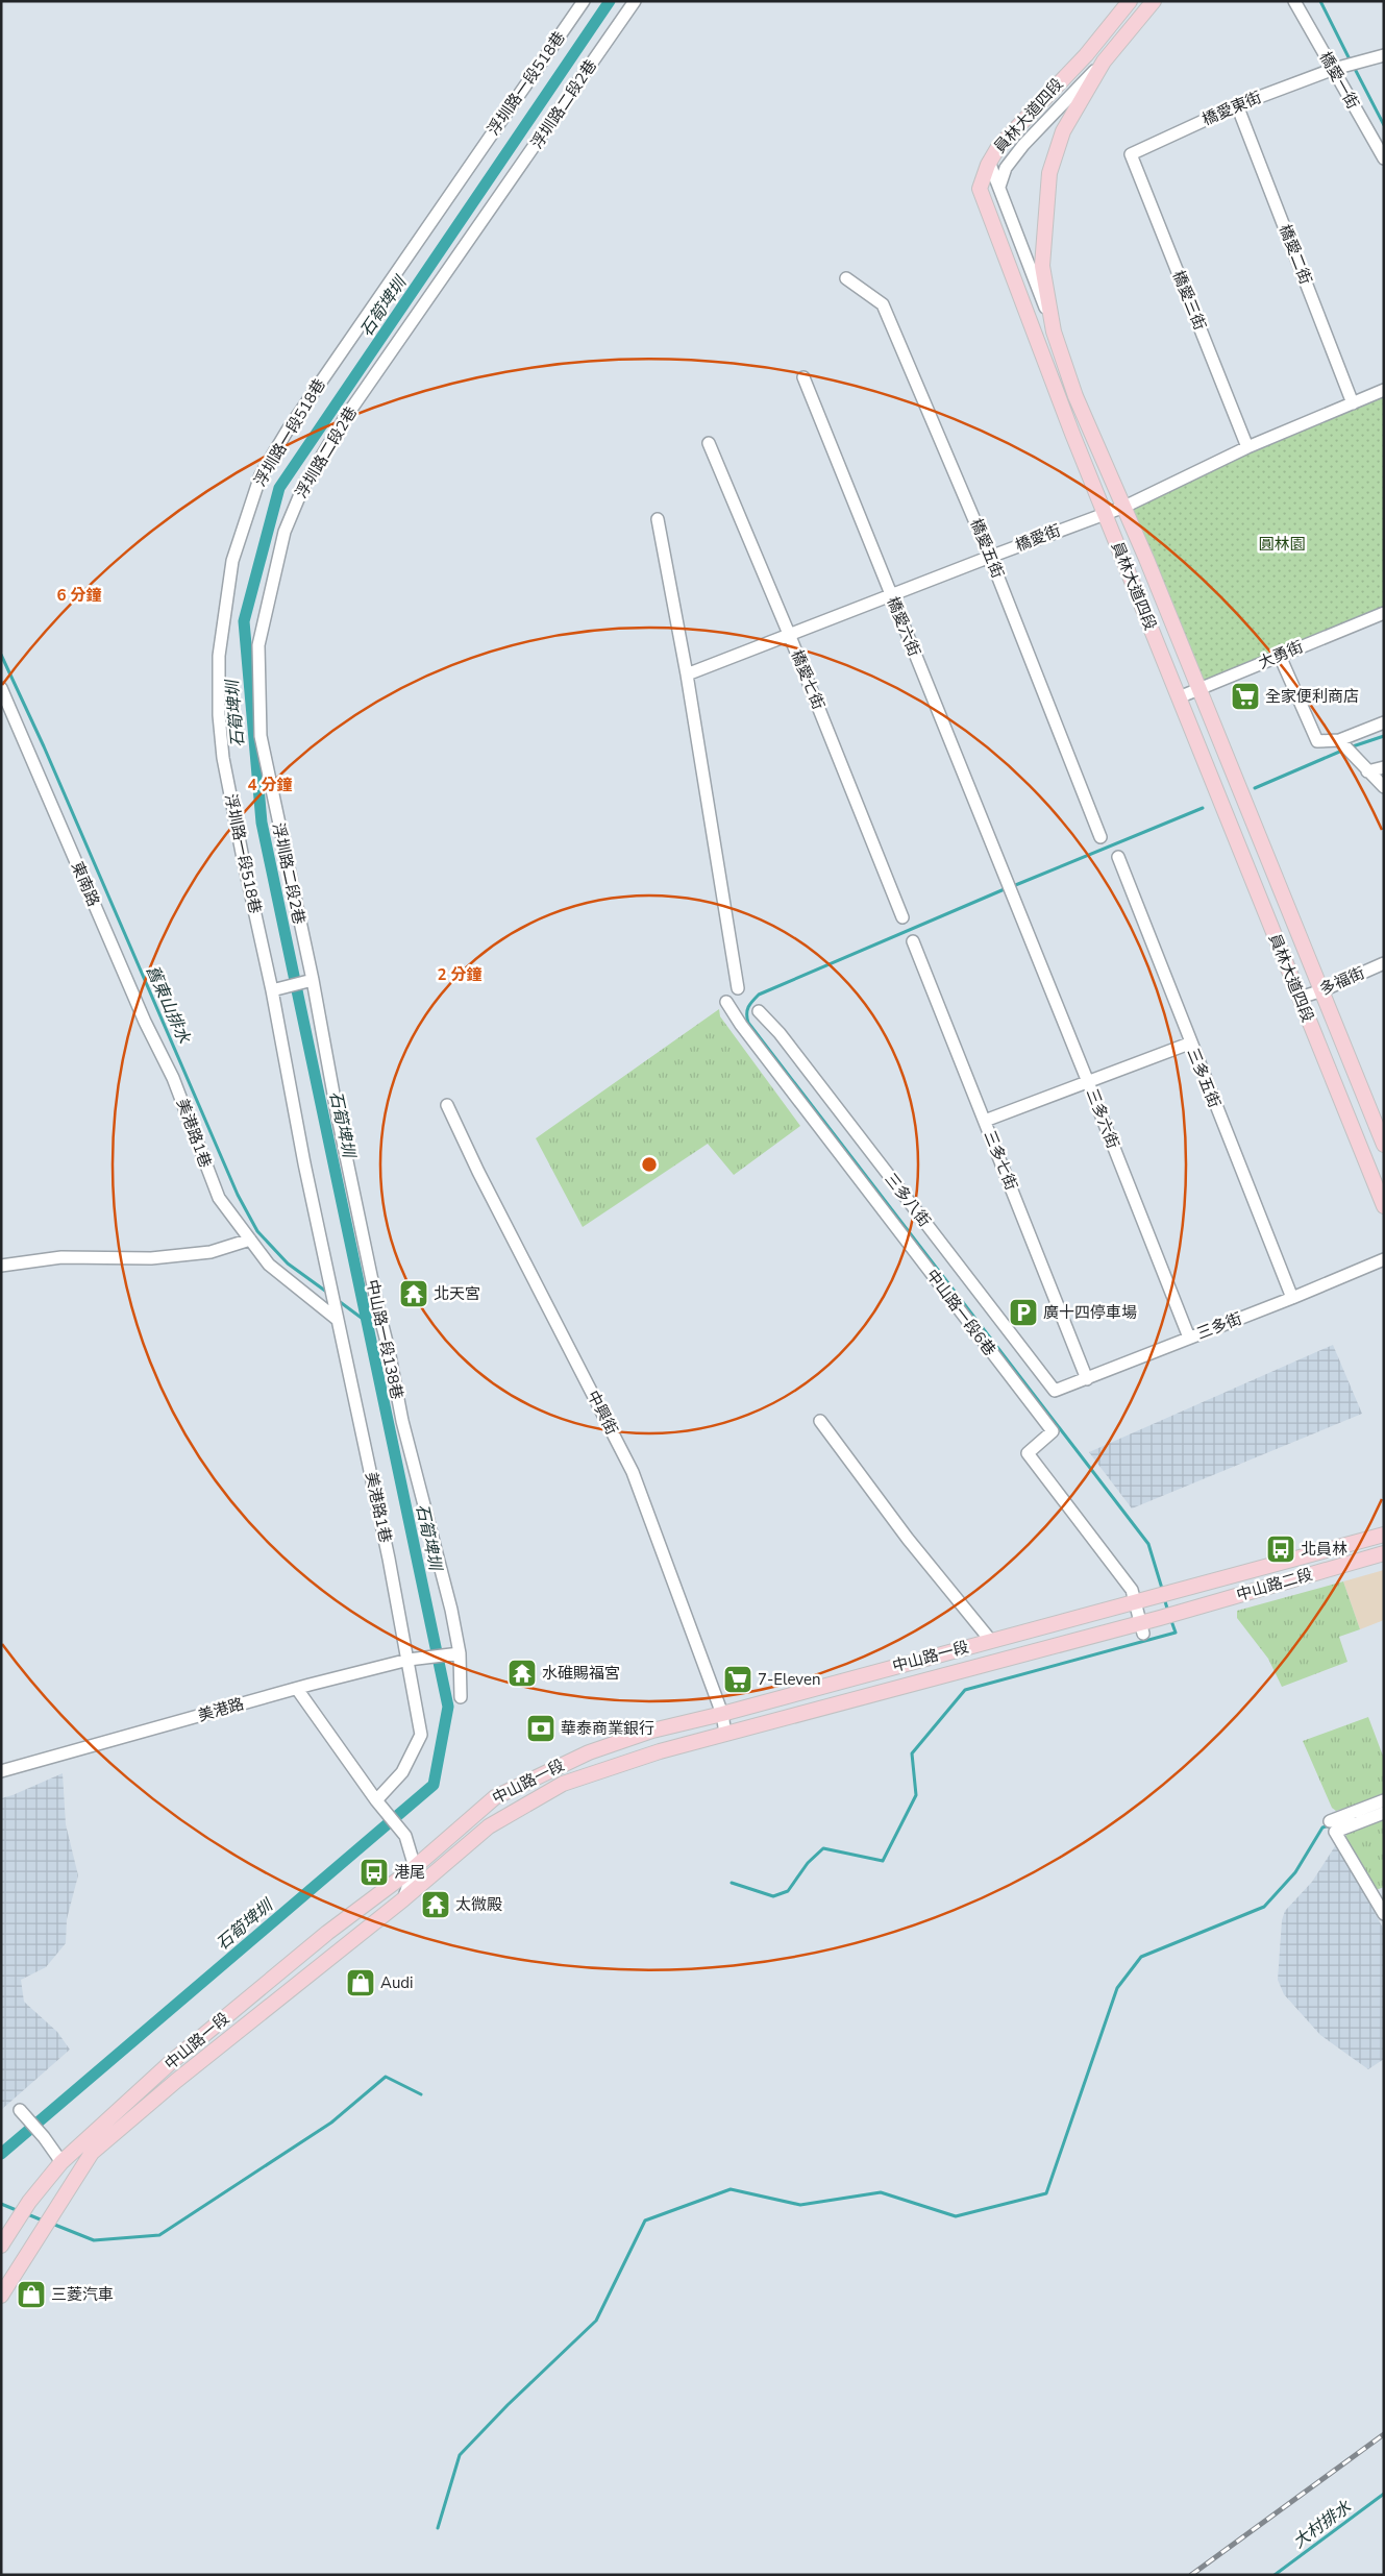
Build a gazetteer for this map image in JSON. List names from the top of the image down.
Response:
{
  "streets": {
    "main road": ["員林大道四段", "中山路二段", "中山路一段"],
    "street": [
      "橋愛一街",
      "浮圳路一段518巷",
      "浮圳路二段2巷",
      "橋愛東街",
      "橋愛二街",
      "橋愛三街",
      "橋愛街",
      "橋愛五街",
      "橋愛六街",
      "大勇街",
      "橋愛七街",
      "東南路",
      "多福街",
      "三多五街",
      "三多六街",
      "美港路1巷",
      "三多七街",
      "三多八街",
      "中山路一段6巷",
      "三多街",
      "中山路一段138巷",
      "中興街",
      "美港路"
    ]
  },
  "crossings": [
    ["橋愛一街", "橋愛東街"],
    ["浮圳路一段518巷", "美港路1巷"],
    ["浮圳路二段2巷", "中山路一段138巷"],
    ["橋愛東街", "橋愛二街"],
    ["橋愛東街", "橋愛三街"],
    ["員林大道四段", "橋愛街"],
    ["員林大道四段", "大勇街"],
    ["員林大道四段", "多福街"],
    ["橋愛二街", "橋愛街"],
    ["橋愛三街", "橋愛街"],
    ["橋愛街", "橋愛五街"],
    ["橋愛街", "橋愛六街"],
    ["橋愛街", "橋愛七街"],
    ["橋愛六街", "三多六街"],
    ["東南路", "美港路1巷"],
    ["三多五街", "三多街"],
    ["三多六街", "三多街"],
    ["美港路1巷", "美港路"],
    ["三多七街", "三多街"],
    ["三多八街", "三多街"],
    ["中山路一段6巷", "中山路一段"],
    ["中山路一段138巷", "美港路"],
    ["中興街", "中山路一段"],
    ["中山路二段", "中山路一段"]
  ],
  "water": ["石筍埤圳", "舊東山排水", "大村排水"],
  "parks": ["圓林園"],
  "places": {
    "supermarket": ["全家便利商店", "7-Eleven"],
    "temple": ["北天宮", "水碓賜福宮", "太微殿"],
    "parking": ["廣十四停車場"],
    "bus stop": ["北員林", "港尾"],
    "bank": ["華泰商業銀行"],
    "shop": ["Audi", "三菱汽車"]
  },
  "rings": ["6 分鐘", "4 分鐘", "2 分鐘"]
}
